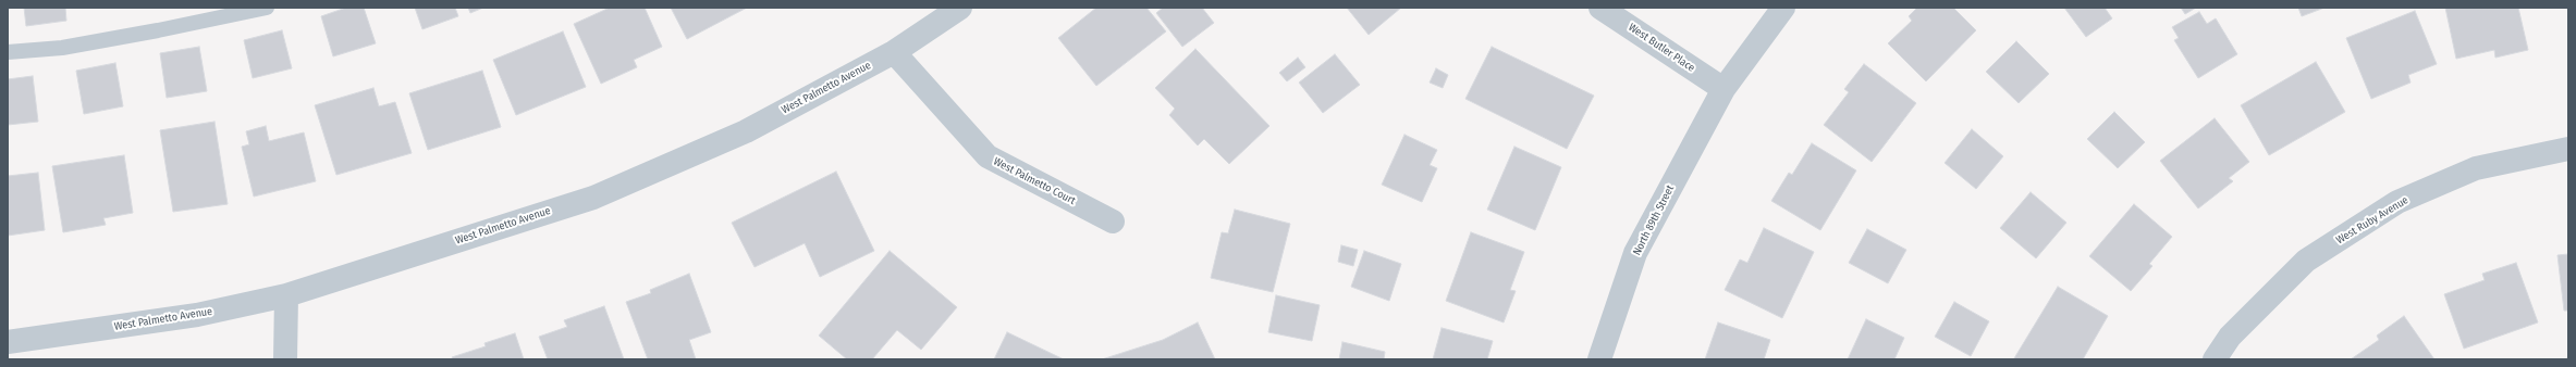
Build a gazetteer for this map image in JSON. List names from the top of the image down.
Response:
{
  "streets": {
    "street": [
      "West Butler Place",
      "West Palmetto Avenue",
      "West Palmetto Court",
      "North 89th Street",
      "West Ruby Avenue"
    ]
  },
  "crossings": [
    ["West Butler Place", "North 89th Street"],
    ["West Palmetto Avenue", "West Palmetto Court"]
  ]
}
